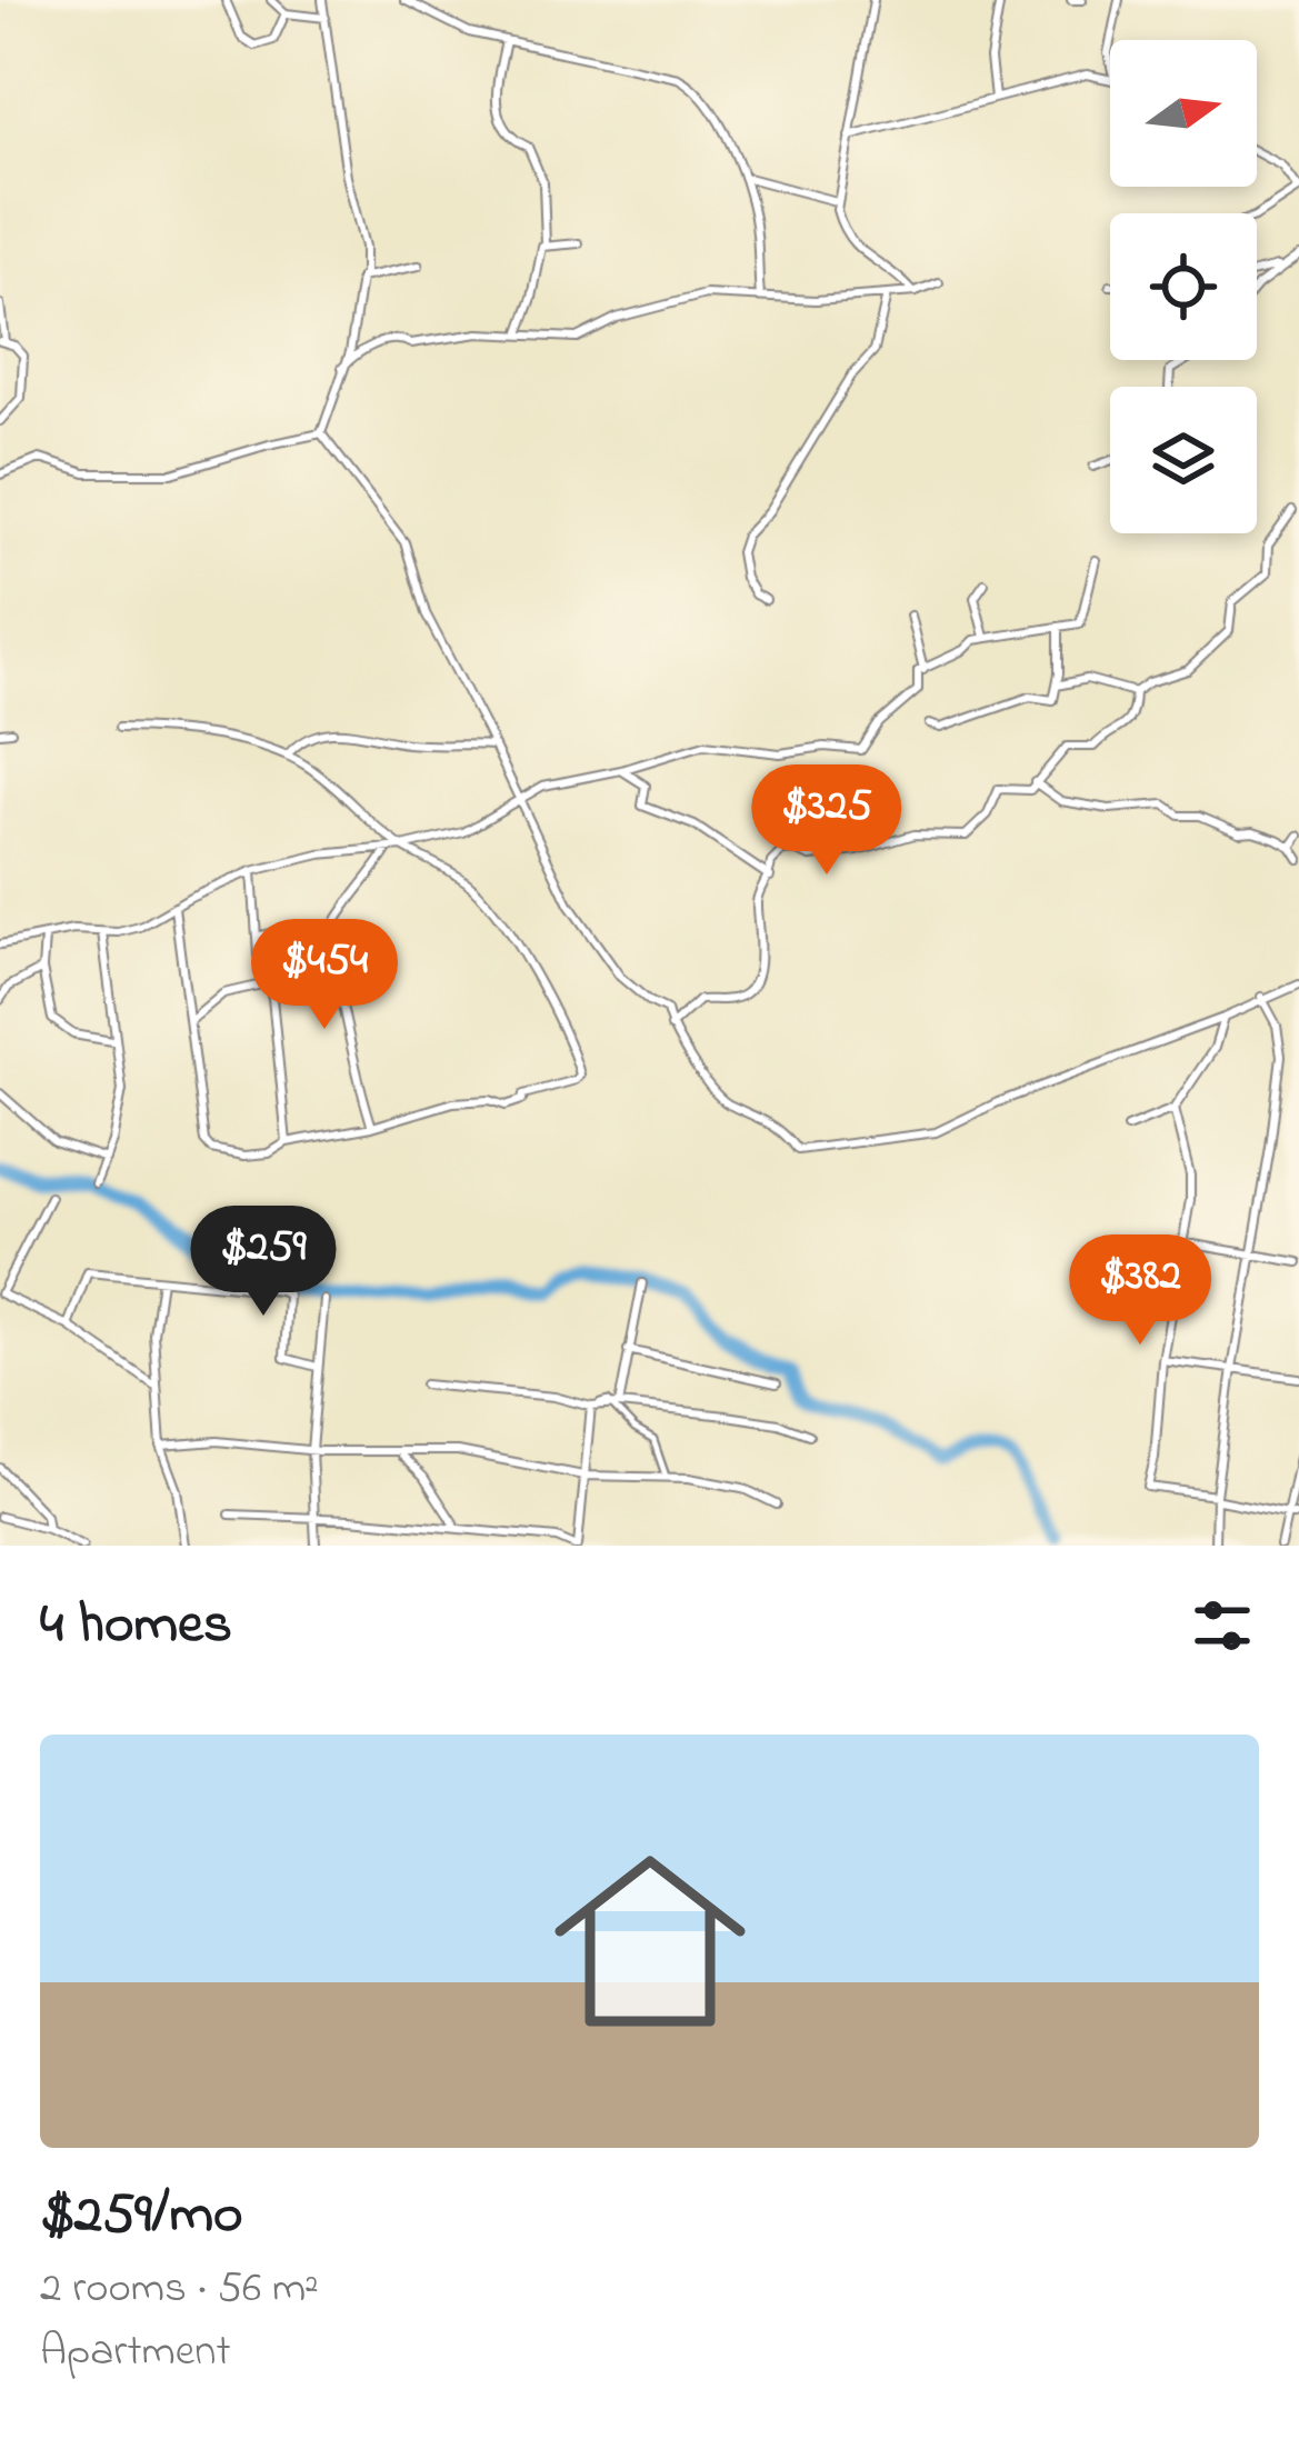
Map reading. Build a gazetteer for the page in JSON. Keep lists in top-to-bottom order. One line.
{"north":"right","page":{"price":["$325","$454","$259","$382"],"heading":"4 homes","list":[{"name":"$259/mo","note":"2 rooms · 56 m² · Apartment"}]}}
